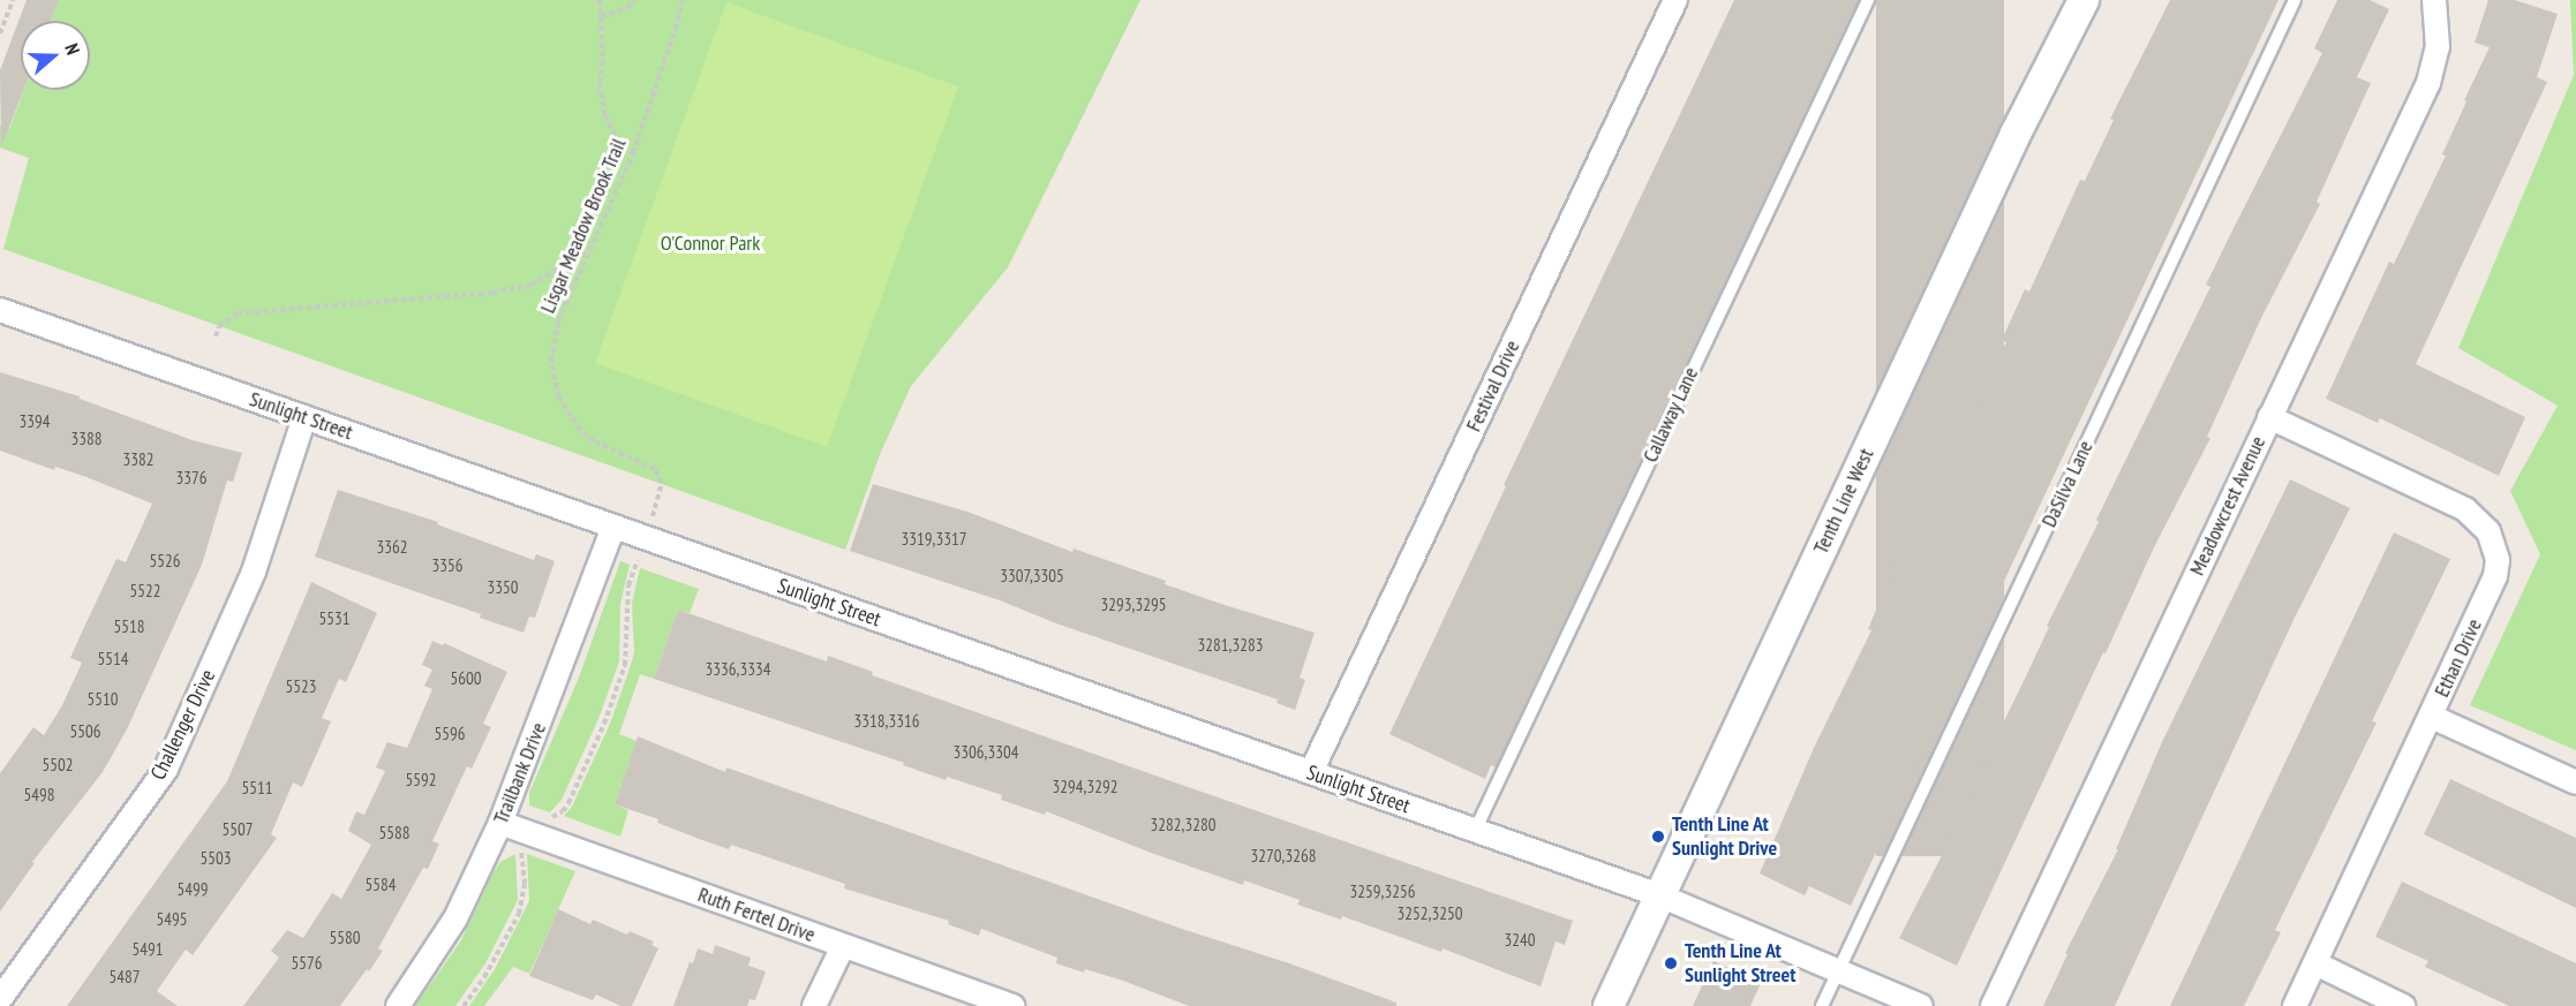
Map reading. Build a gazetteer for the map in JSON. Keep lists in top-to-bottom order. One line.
{"streets":{"street":["Festival Drive","Sunlight Street","Tenth Line West","Meadowcrest Avenue","Ethan Drive","Challenger Drive","Trailbank Drive","Ruth Fertel Drive"],"lane":["Callaway Lane","DaSilva Lane"],"path":["Lisgar Meadow Brook Trail"]},"crossings":[["Festival Drive","Sunlight Street"],["Callaway Lane","Sunlight Street"],["Sunlight Street","DaSilva Lane"],["Sunlight Street","Tenth Line West"],["Sunlight Street","Challenger Drive"],["Sunlight Street","Trailbank Drive"],["Meadowcrest Avenue","Ethan Drive"],["Trailbank Drive","Ruth Fertel Drive"]],"parks":["O'Connor Park"],"places":["Tenth Line At Sunlight Drive","Tenth Line At Sunlight Street"],"house_numbers":["3394","3388","3382","3376","3319,3317","3362","5526","3356","3307,3305","3350","5522","3293,3295","5531","5518","3281,3283","5514","3336,3334","5600","5523","5510","3318,3316","5506","5596","3306,3304","5502","5592","3294,3292","5511","5498","3282,3280","5507","5588","3270,3268","5503","5584","5499","3259,3256","3252,3250","5495","5580","3240","5491","5576","5487"],"north":"right"}
